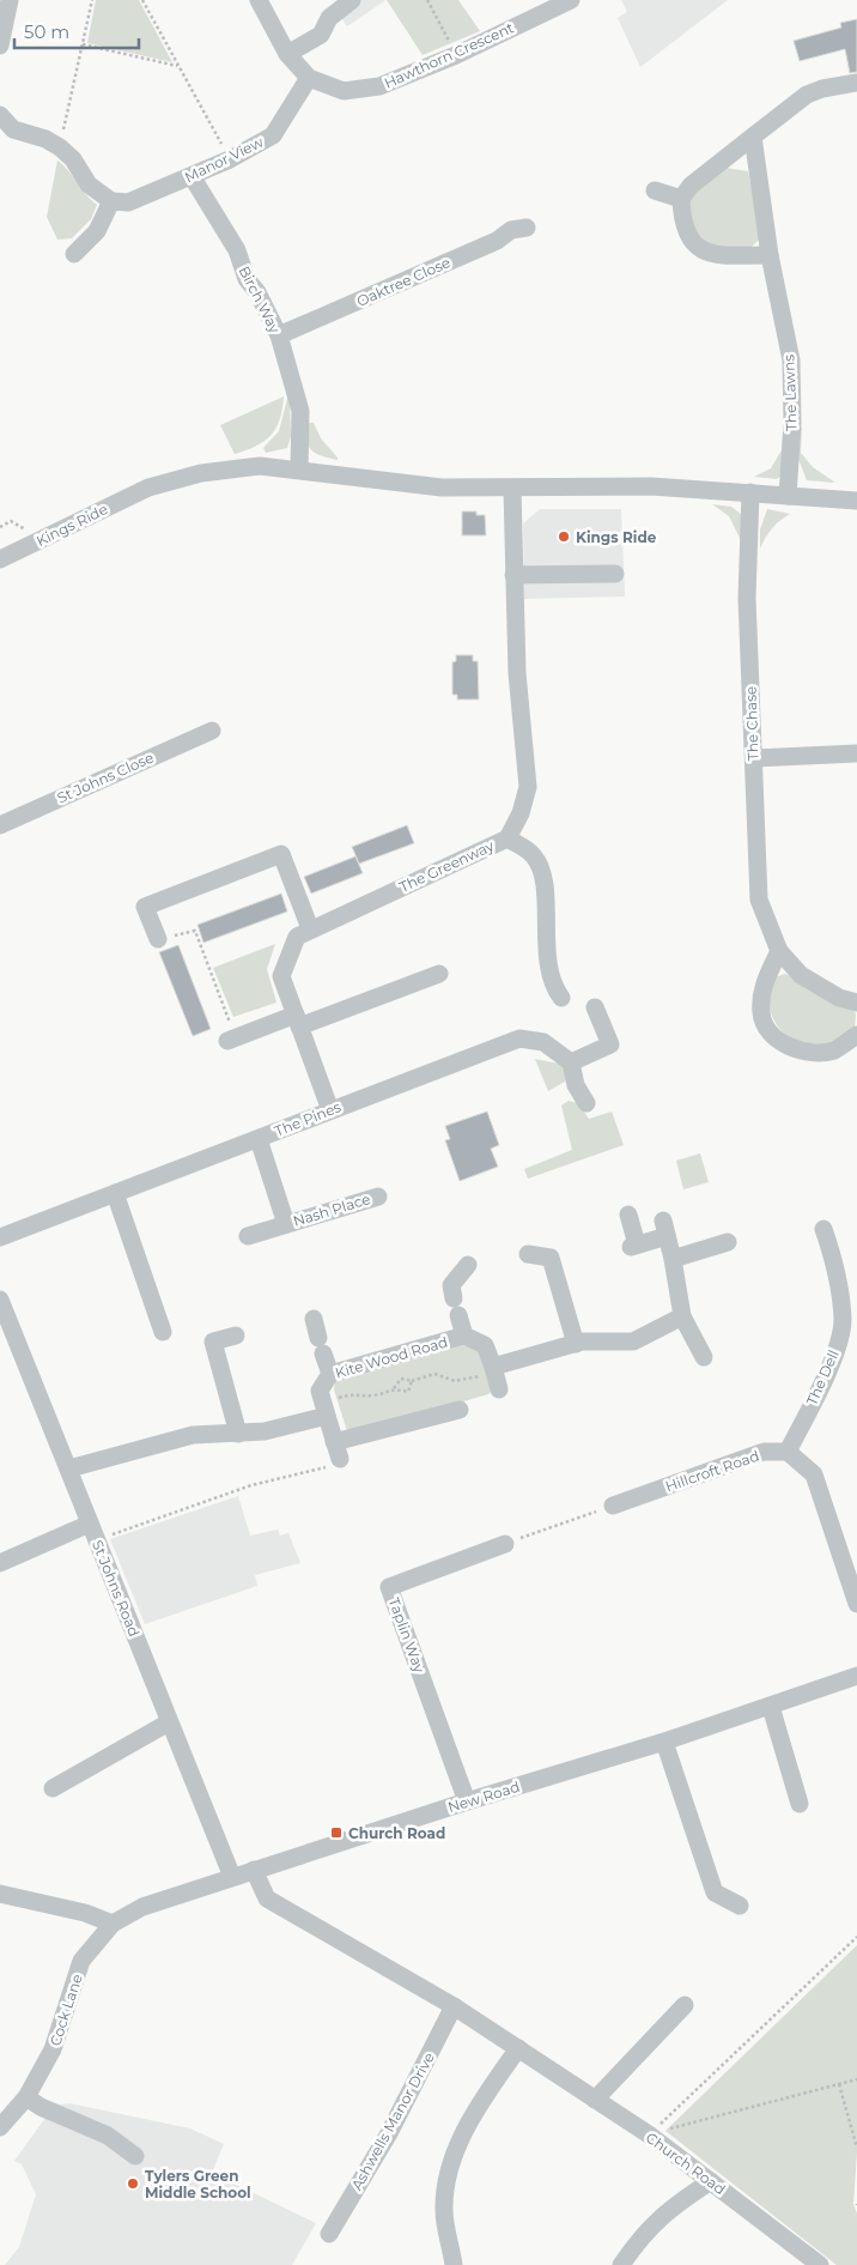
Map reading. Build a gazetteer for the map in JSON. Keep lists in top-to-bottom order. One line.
{"streets":{"street":["Hawthorn Crescent","Manor View","Oaktree Close","Birch Way","The Lawns","Kings Ride","The Chase","St Johns Close","The Greenway","The Pines","Nash Place","Kite Wood Road","The Dell","Hillcroft Road","St Johns Road","Taplin Way","New Road","Cock Lane","Ashwells Manor Drive","Church Road"]},"crossings":[["Hawthorn Crescent","Manor View"],["Manor View","Birch Way"],["Oaktree Close","Birch Way"],["Birch Way","Kings Ride"],["The Lawns","Kings Ride"],["Kings Ride","The Chase"],["Kings Ride","The Greenway"],["The Greenway","The Pines"],["The Pines","Nash Place"],["The Dell","Hillcroft Road"],["St Johns Road","New Road"],["Taplin Way","New Road"],["New Road","Cock Lane"],["New Road","Church Road"],["Ashwells Manor Drive","Church Road"]],"places":{"other":["Kings Ride","Tylers Green Middle School"],"transit":["Church Road"]},"scale_bar":"50 m"}
